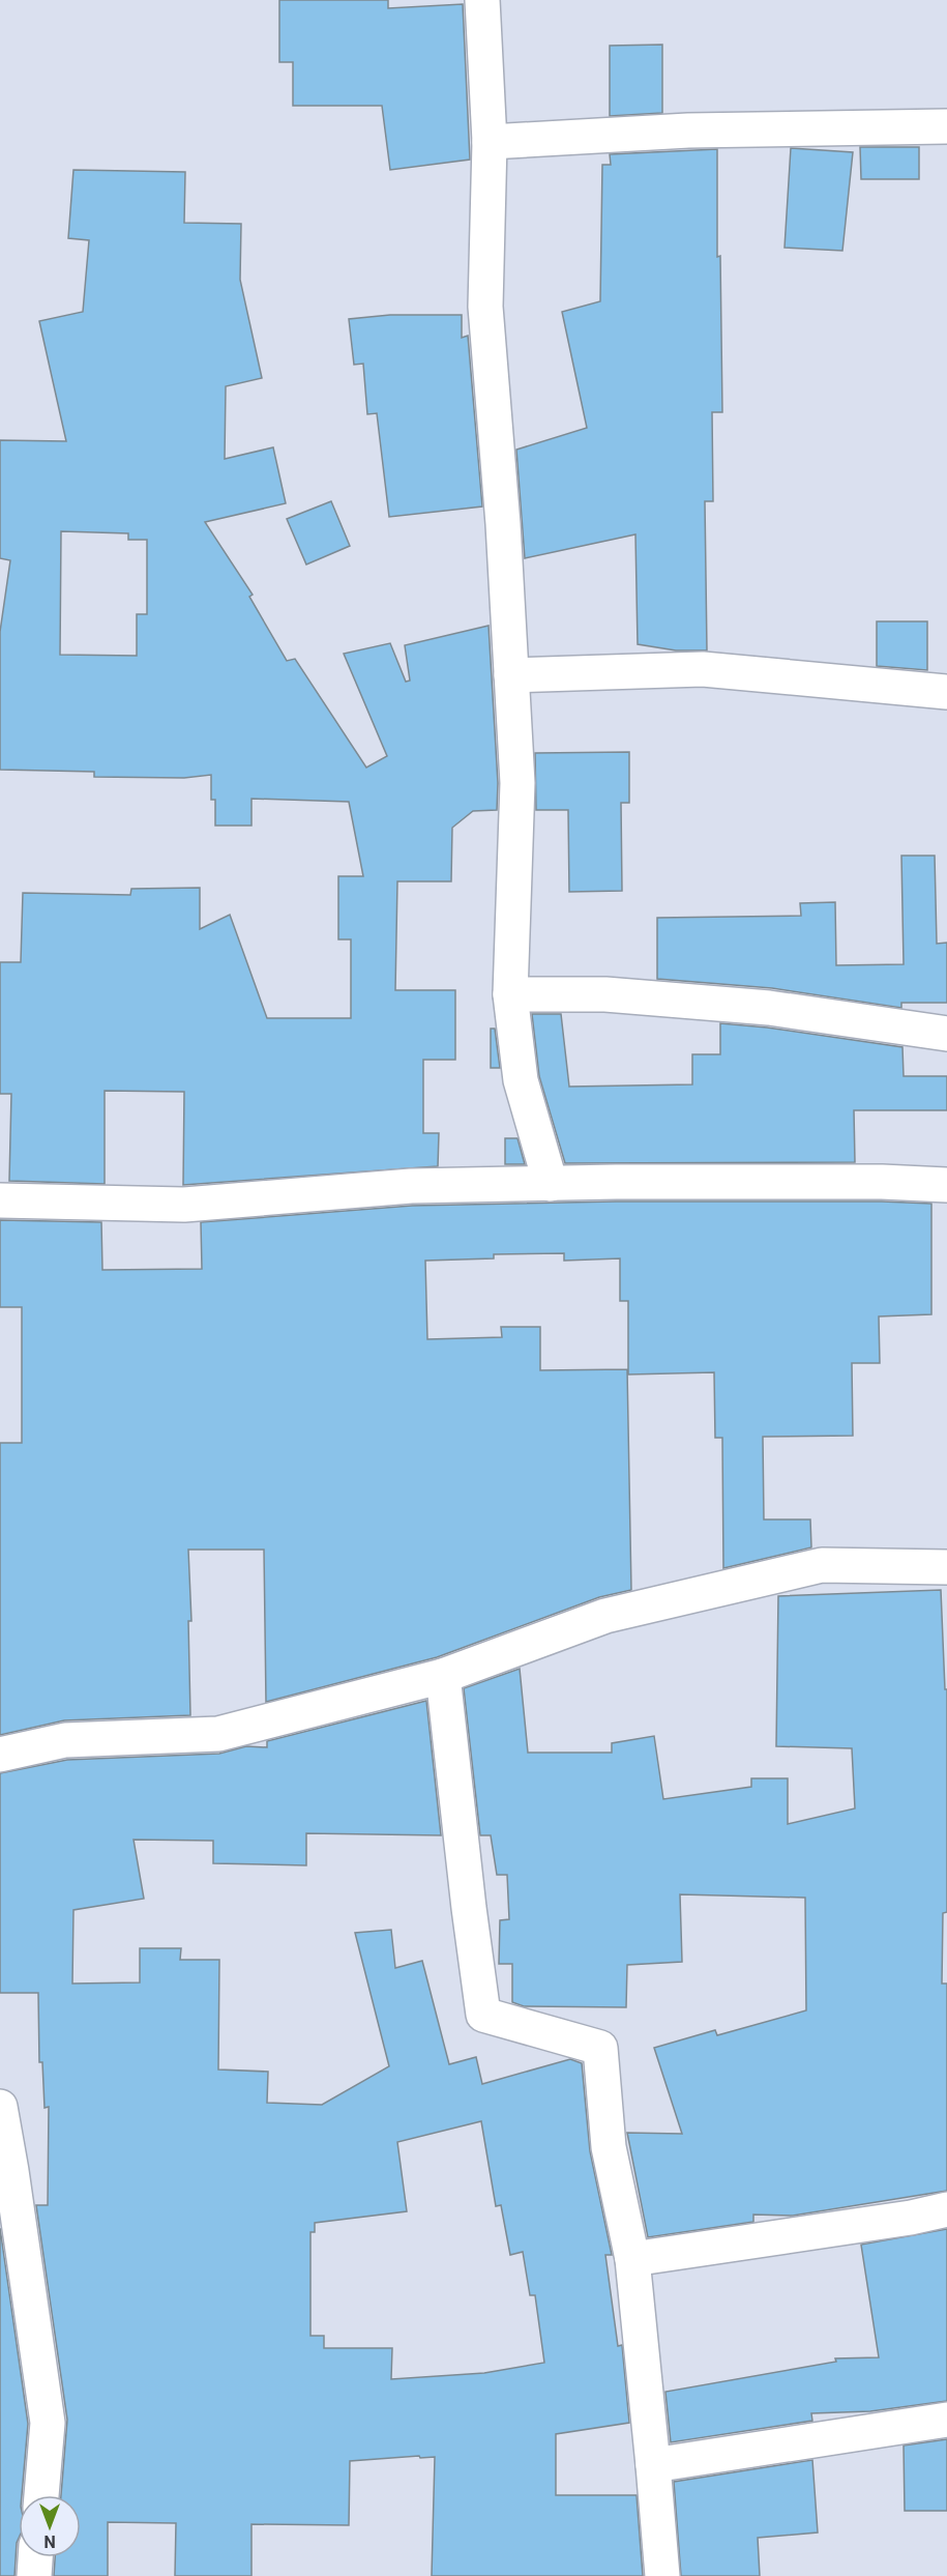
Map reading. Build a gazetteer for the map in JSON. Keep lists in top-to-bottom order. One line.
{"north":"bottom"}
